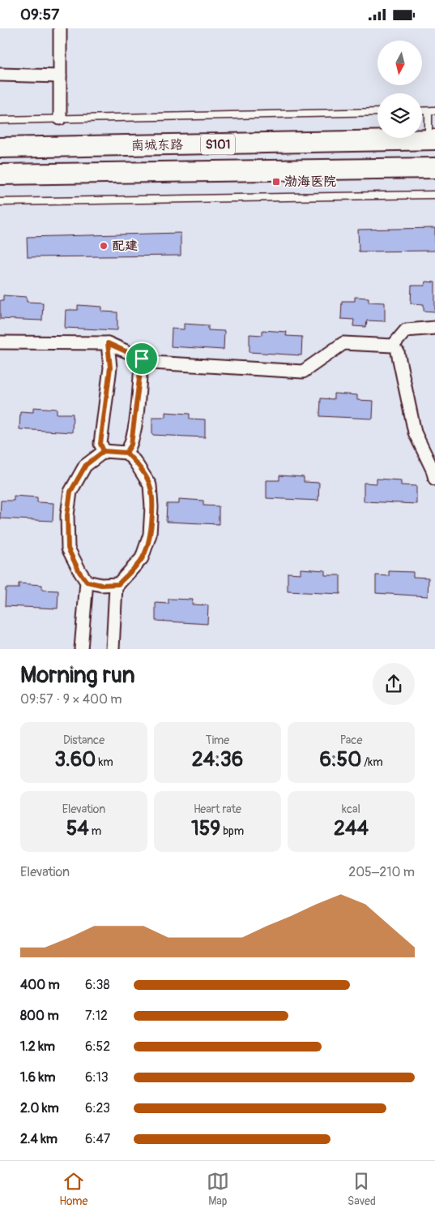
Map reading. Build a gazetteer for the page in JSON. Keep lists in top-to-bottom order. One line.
{"streets":{"main road":["S101","南城东路"]},"places":{"transit":["渤海医院"],"other":["配建"]},"north":"bottom","page":{"status":"09:57","heading":["Morning run","09:57 · 9 × 400 m"],"stats":[["Distance","3.60 km"],["Time","24:36"],["Pace","6:50 /km"],["Elevation","54 m"],["Heart rate","159 bpm"],["kcal","244"]],"chart":["Elevation","205–210 m"],"list":[{"name":"400 m","note":"6:38"},{"name":"800 m","note":"7:12"},{"name":"1.2 km","note":"6:52"},{"name":"1.6 km","note":"6:13"},{"name":"2.0 km","note":"6:23"},{"name":"2.4 km","note":"6:47"}],"tabs":["Home","Map","Saved"]}}
